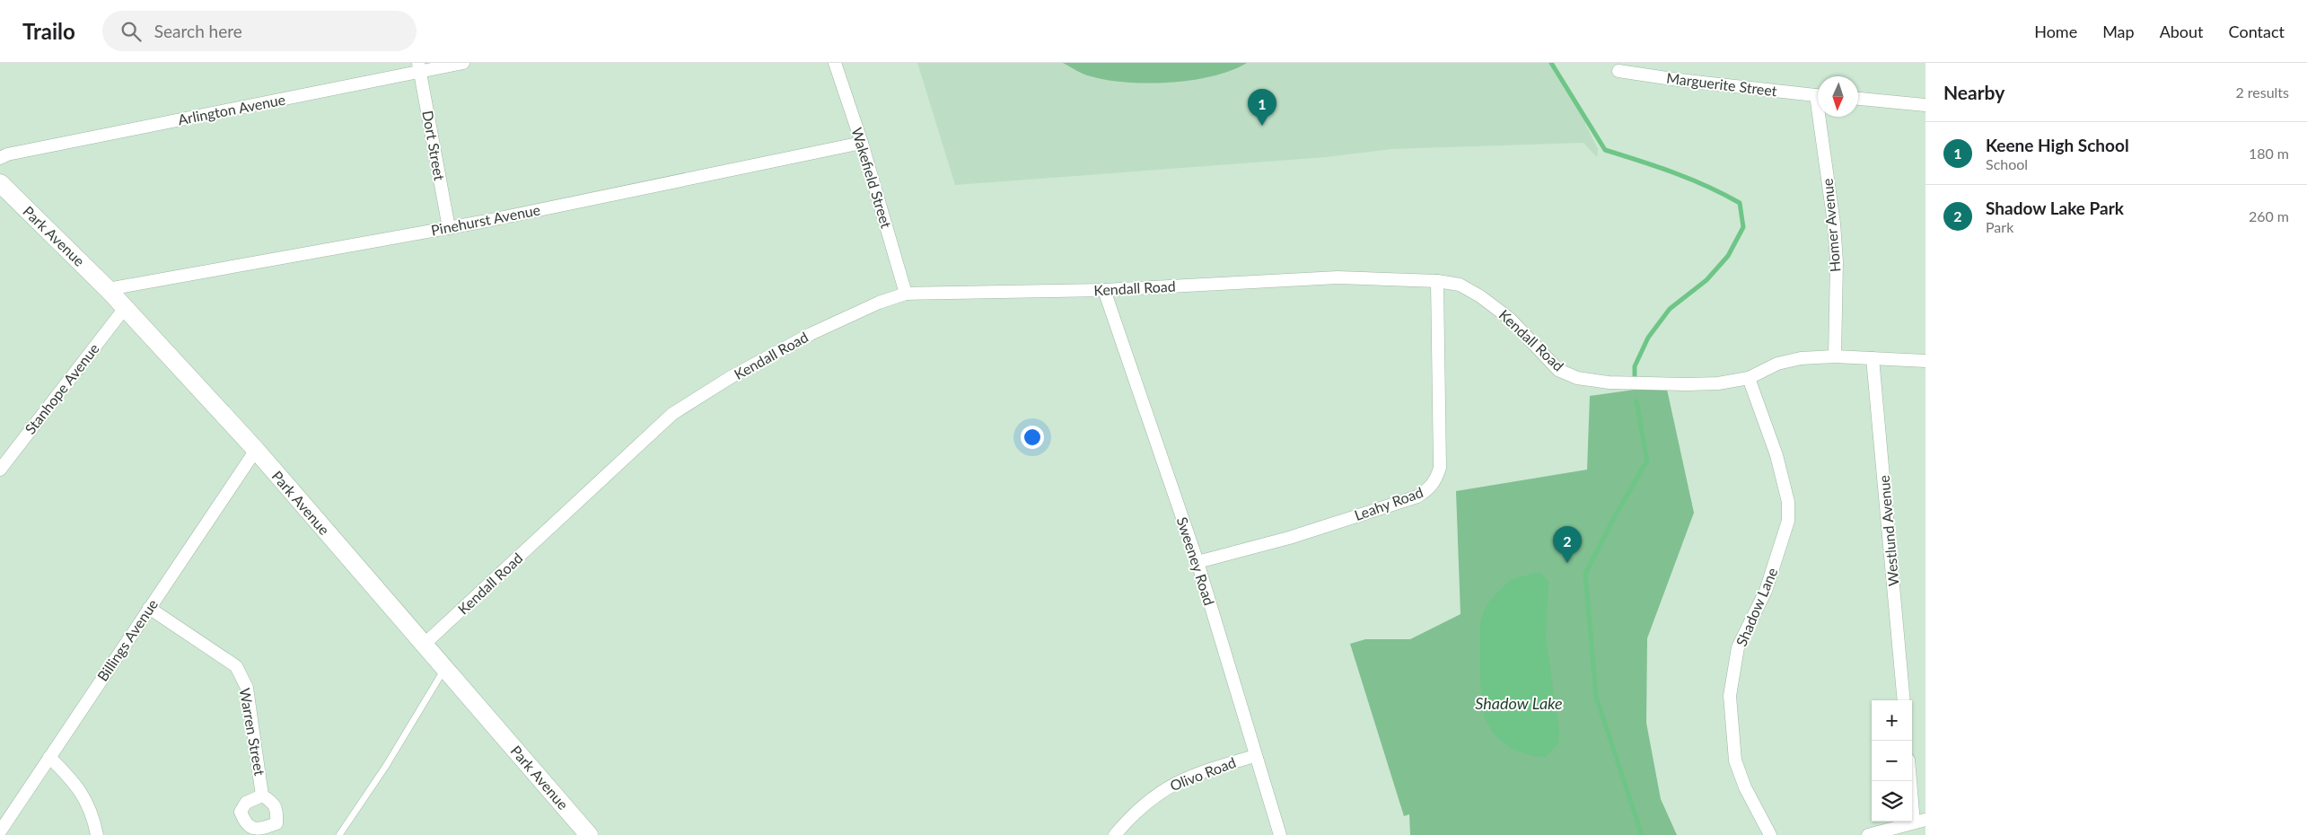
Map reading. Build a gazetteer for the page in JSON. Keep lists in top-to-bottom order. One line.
{"streets":{"street":["Marguerite Street","Arlington Avenue","Dort Street","Wakefield Street","Pinehurst Avenue","Homer Avenue","Park Avenue","Kendall Road","Stanhope Avenue","Leahy Road","Westlund Avenue","Sweeney Road","Shadow Lane","Billings Avenue","Warren Street","Olivo Road"]},"crossings":[["Arlington Avenue","Dort Street"],["Dort Street","Pinehurst Avenue"],["Wakefield Street","Pinehurst Avenue"],["Wakefield Street","Kendall Road"],["Pinehurst Avenue","Park Avenue"],["Homer Avenue","Kendall Road"],["Park Avenue","Kendall Road"],["Park Avenue","Stanhope Avenue"],["Park Avenue","Billings Avenue"],["Kendall Road","Leahy Road"],["Kendall Road","Westlund Avenue"],["Kendall Road","Sweeney Road"],["Kendall Road","Shadow Lane"],["Leahy Road","Sweeney Road"],["Sweeney Road","Olivo Road"],["Billings Avenue","Warren Street"]],"water":["Shadow Lake"],"north":"bottom","page":{"header":"Trailo","search":"Search here","nav":["Home","Map","About","Contact"],"heading":["Nearby","2 results"],"pins":["1","2"],"list":[{"mark":"1","name":"Keene High School","note":"School","value":"180 m"},{"mark":"2","name":"Shadow Lake Park","note":"Park","value":"260 m"}],"map_buttons":["+","−"]}}
